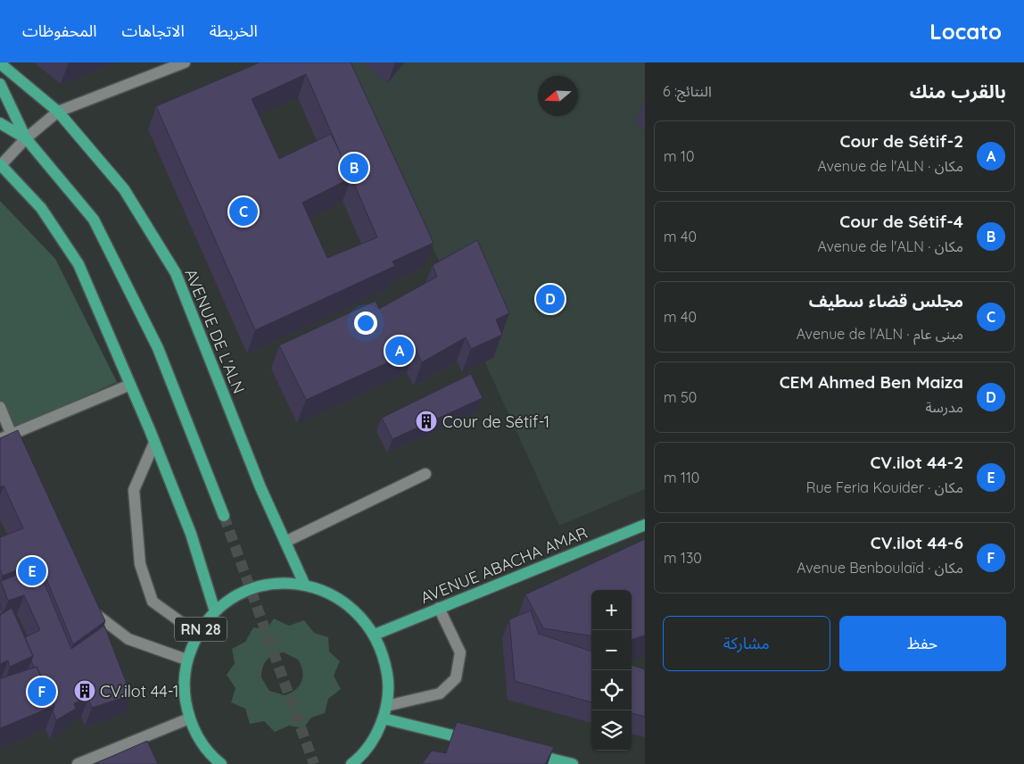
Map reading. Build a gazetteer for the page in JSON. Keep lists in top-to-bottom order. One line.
{"streets":{"main road":["AVENUE DE L'ALN","AVENUE ABACHA AMAR","RN 28"]},"crossings":[["AVENUE DE L'ALN","RN 28"],["AVENUE ABACHA AMAR","RN 28"]],"places":{"building":["Cour de Sétif-1","CV.ilot 44-1"]},"north":"left","page":{"header":"Locato","nav":["الخريطة","الاتجاهات","المحفوظات"],"heading":["بالقرب منك","النتائج: 6"],"list":[{"mark":"A","name":"Cour de Sétif-2","note":"مكان · Avenue de l'ALN","value":"10 m"},{"mark":"B","name":"Cour de Sétif-4","note":"مكان · Avenue de l'ALN","value":"40 m"},{"mark":"C","name":"مجلس قضاء سطيف","note":"مبنى عام · Avenue de l'ALN","value":"40 m"},{"mark":"D","name":"CEM Ahmed Ben Maiza","note":"مدرسة","value":"50 m"},{"mark":"E","name":"CV.ilot 44-2","note":"مكان · Rue Feria Kouider","value":"110 m"},{"mark":"F","name":"CV.ilot 44-6","note":"مكان · Avenue Benboulaïd","value":"130 m"}],"pins":["B","C","D","A","E","F"],"map_buttons":["+","−"],"buttons":["حفظ","مشاركة"]}}
